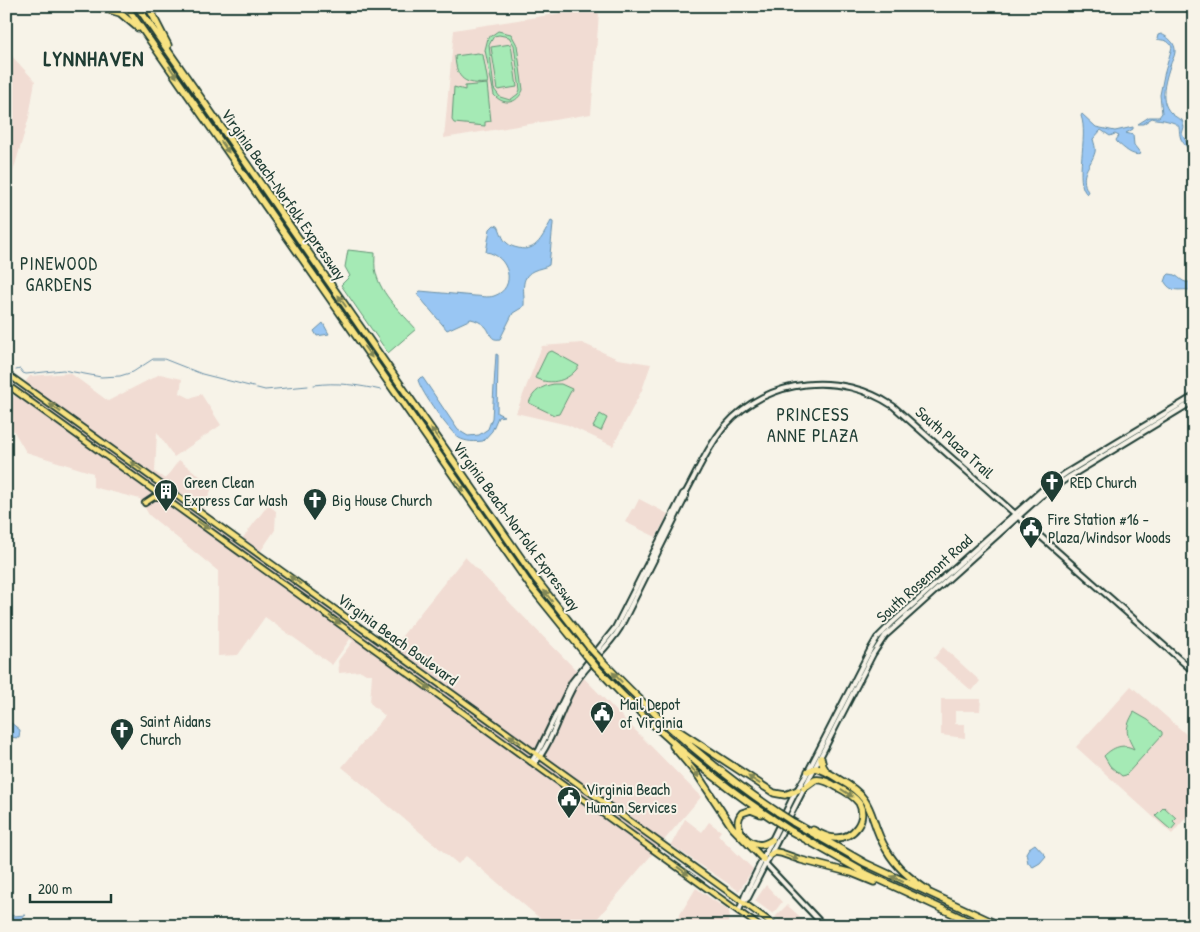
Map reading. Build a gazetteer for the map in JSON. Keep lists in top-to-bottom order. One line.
{"streets":{"highway":["Virginia Beach-Norfolk Expressway"],"main road":["South Plaza Trail","South Rosemont Road","Virginia Beach Boulevard"]},"crossings":[["South Plaza Trail","South Rosemont Road"],["South Plaza Trail","Virginia Beach Boulevard"]],"districts":["LYNNHAVEN","PINEWOOD GARDENS","PRINCESS ANNE PLAZA"],"places":{"church":["RED Church","Big House Church","Saint Aidans Church"],"building":["Green Clean Express Car Wash"],"public building":["Fire Station #16 - Plaza/Windsor Woods","Mail Depot of Virginia","Virginia Beach Human Services"]},"scale_bar":"200 m"}
